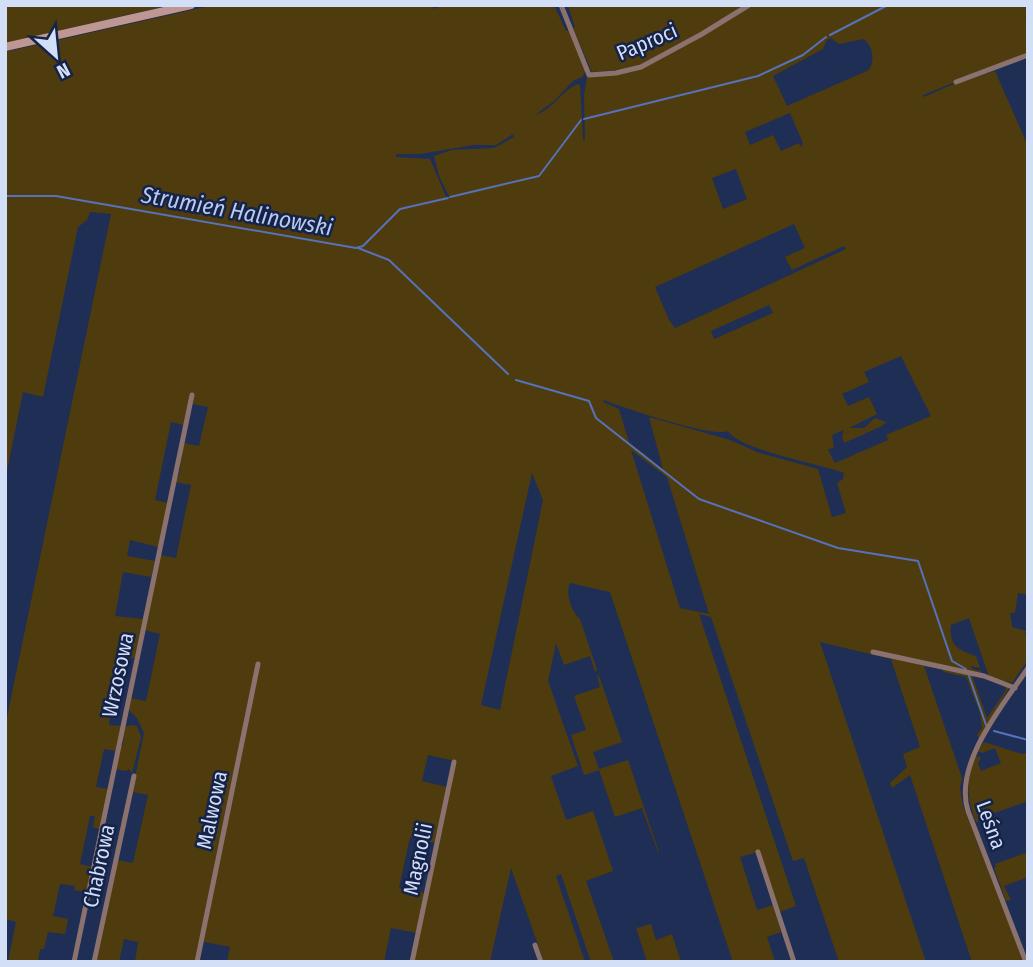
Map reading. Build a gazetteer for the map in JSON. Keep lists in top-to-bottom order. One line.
{"streets":{"street":["Paproci","Wrzosowa","Malwowa","Leśna","Magnolii","Chabrowa"]},"water":["Strumień Halinowski"],"north":"bottom right"}
